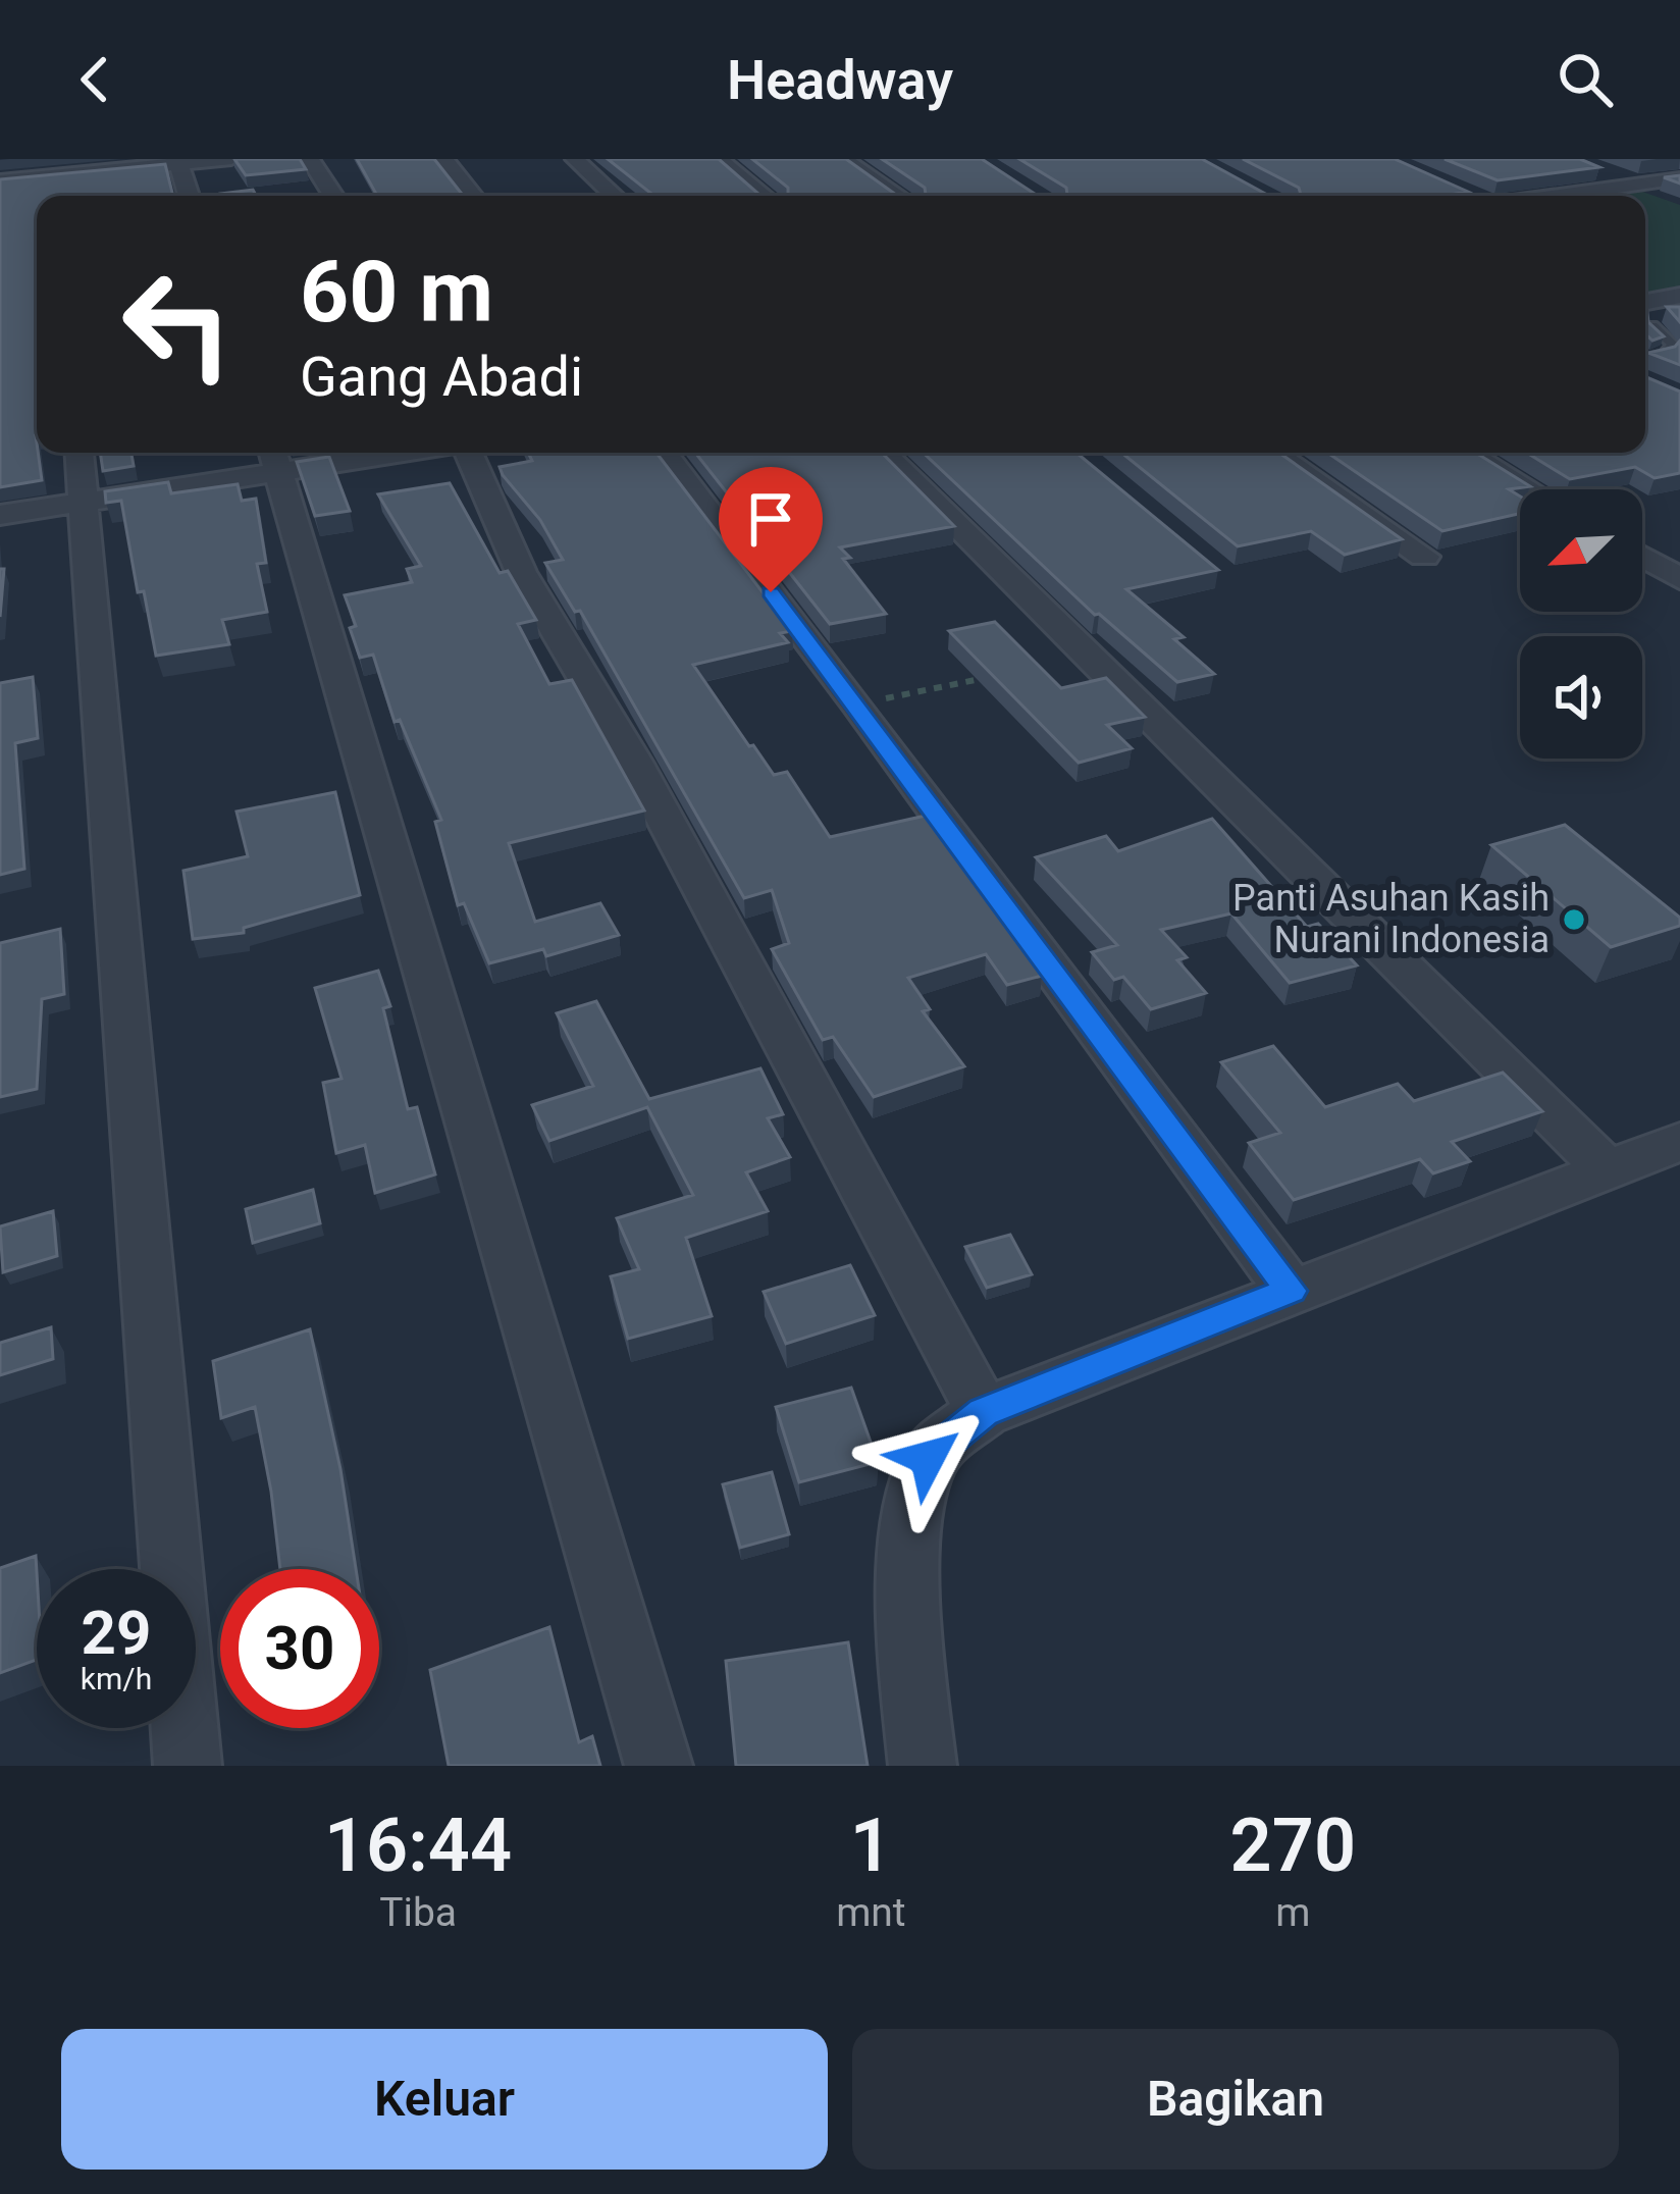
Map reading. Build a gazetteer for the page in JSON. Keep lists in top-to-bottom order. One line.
{"places":["Panti Asuhan Kasih Nurani Indonesia"],"north":"bottom left","page":{"header":"Headway","turn":["60 m","Gang Abadi"],"speed":"29 km/h","limit":"30","eta":["16:44","Tiba","1","mnt","270","m"],"buttons":["Keluar","Bagikan"]}}
